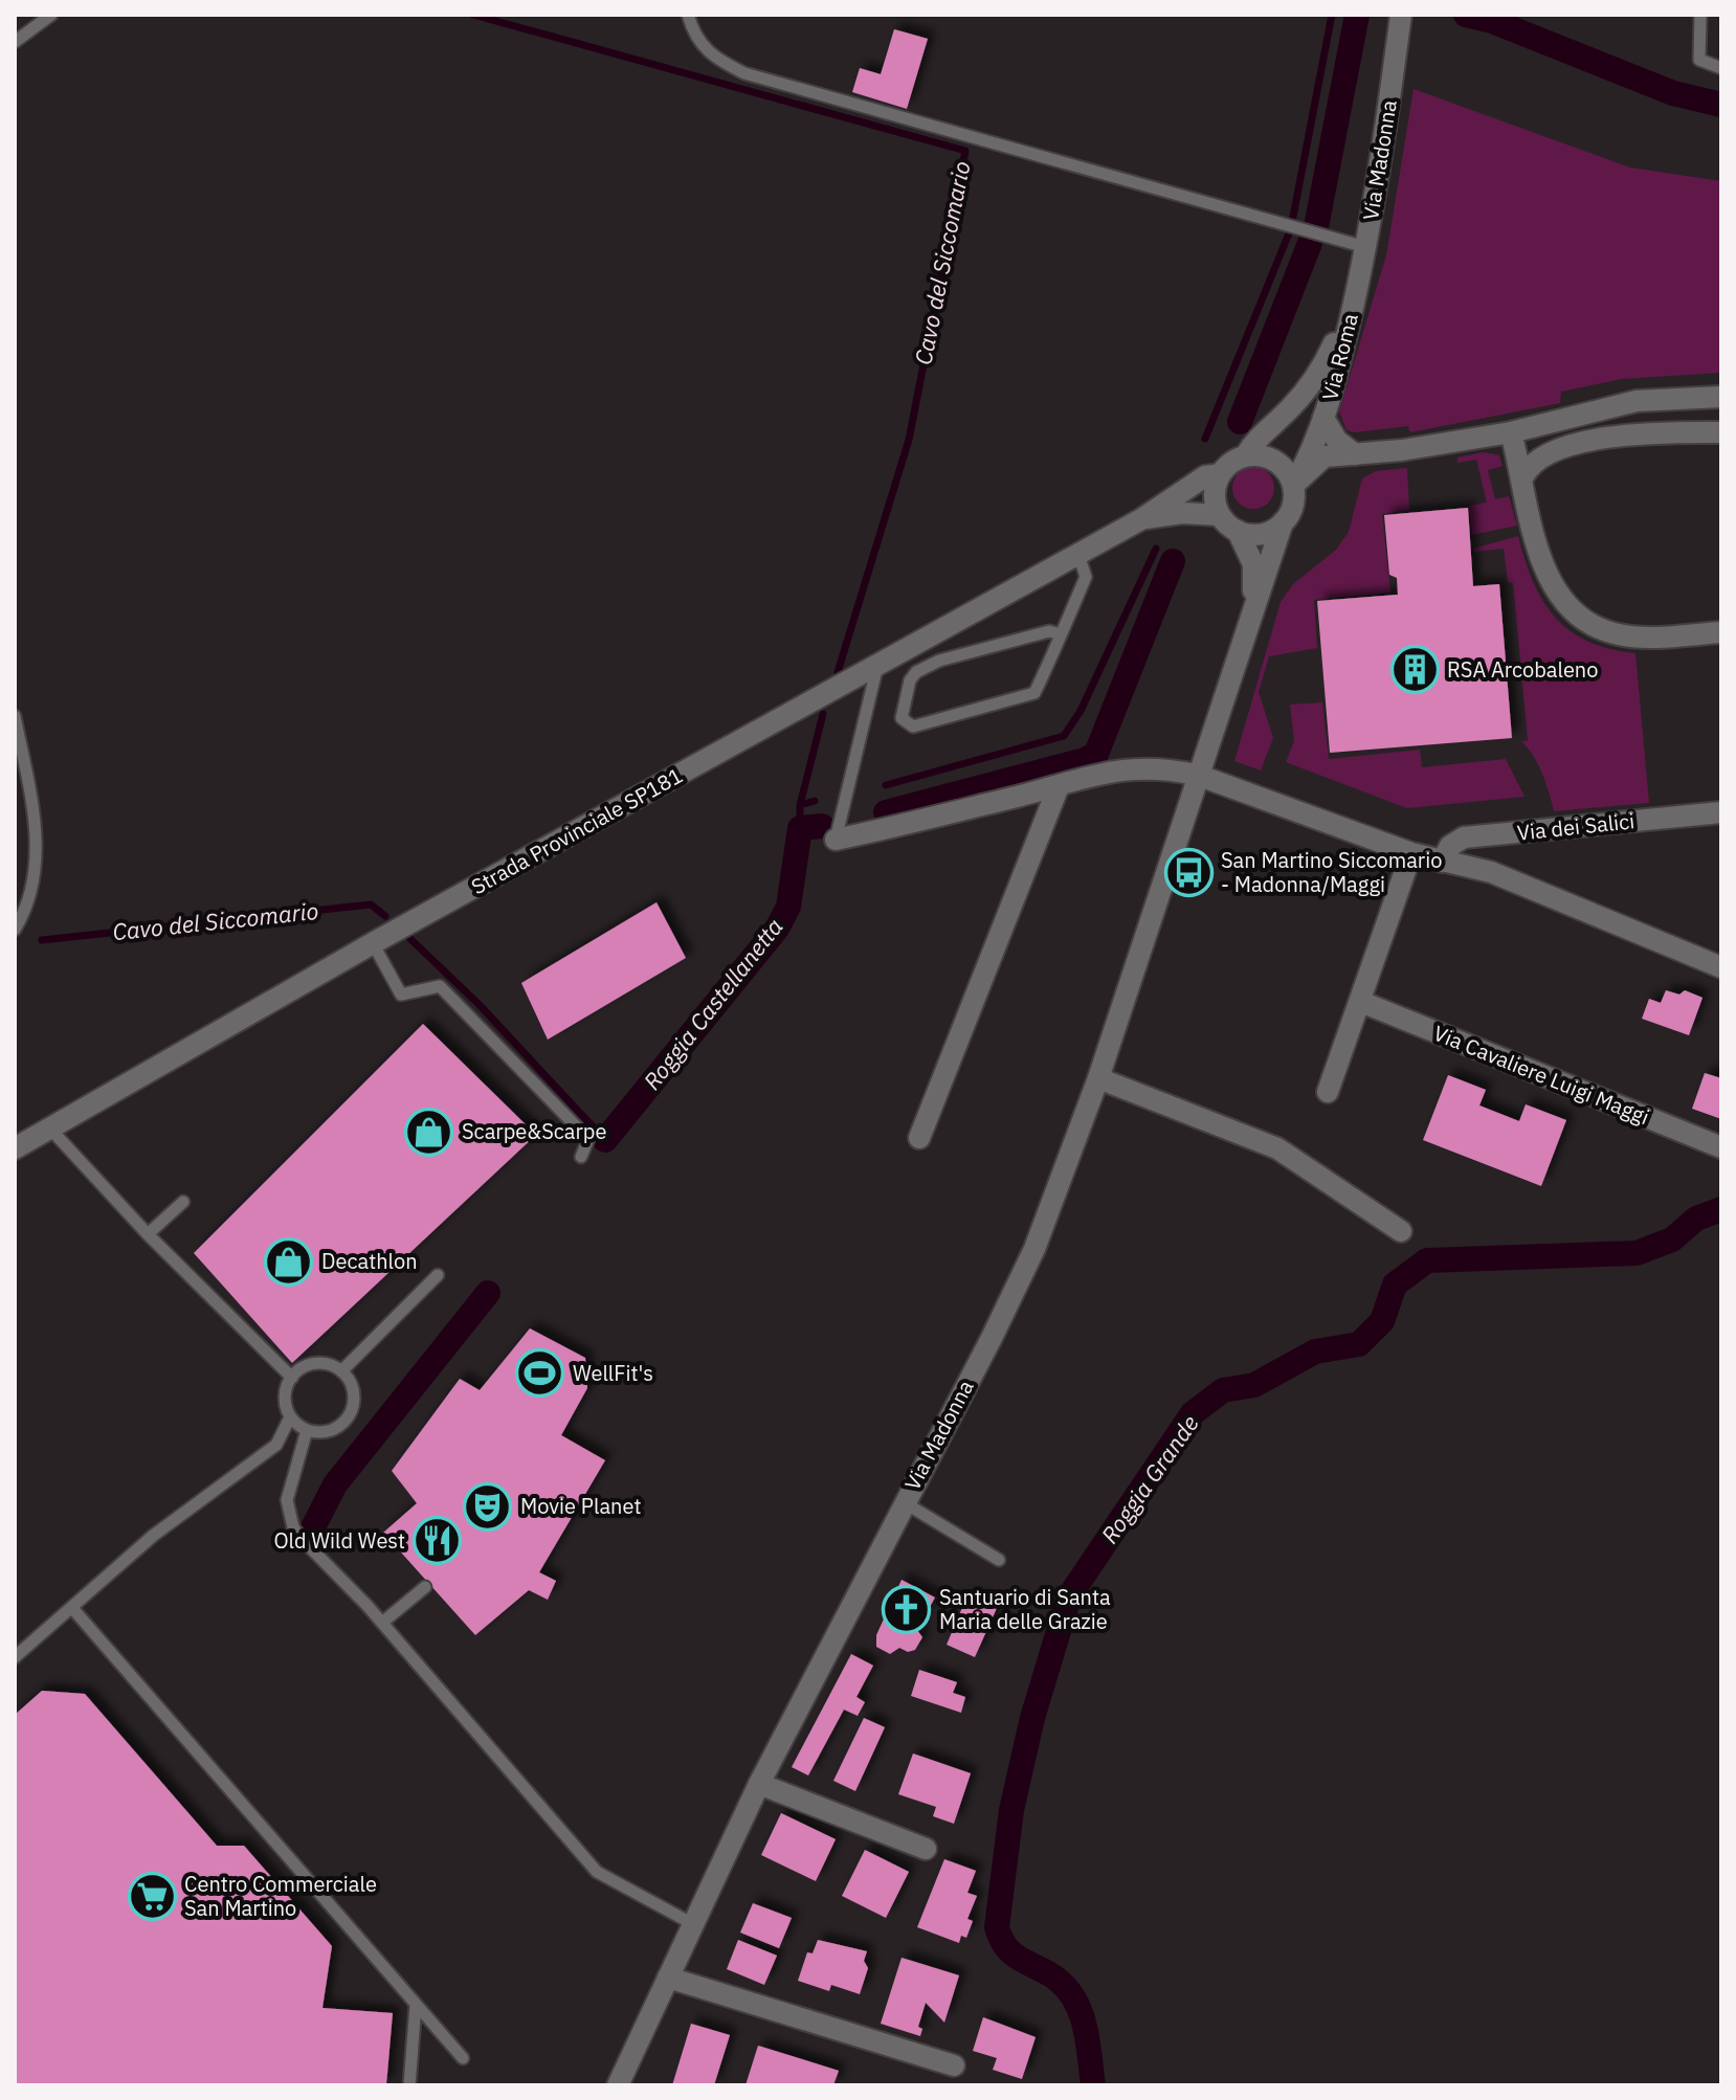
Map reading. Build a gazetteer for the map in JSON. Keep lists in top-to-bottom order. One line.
{"streets":{"street":["Via Madonna","Via Roma","Via dei Salici","Strada Provinciale SP181","Via Cavaliere Luigi Maggi"]},"crossings":[["Via Madonna","Via Roma"],["Via Madonna","Strada Provinciale SP181"],["Via Roma","Strada Provinciale SP181"]],"water":["Cavo del Siccomario","Roggia Castellanetta","Roggia Grande"],"places":{"building":["RSA Arcobaleno"],"bus stop":["San Martino Siccomario - Madonna/Maggi"],"shop":["Scarpe&Scarpe","Decathlon"],"sports":["WellFit's"],"theatre":["Movie Planet"],"restaurant":["Old Wild West"],"church":["Santuario di Santa Maria delle Grazie"],"supermarket":["Centro Commerciale San Martino"]}}
